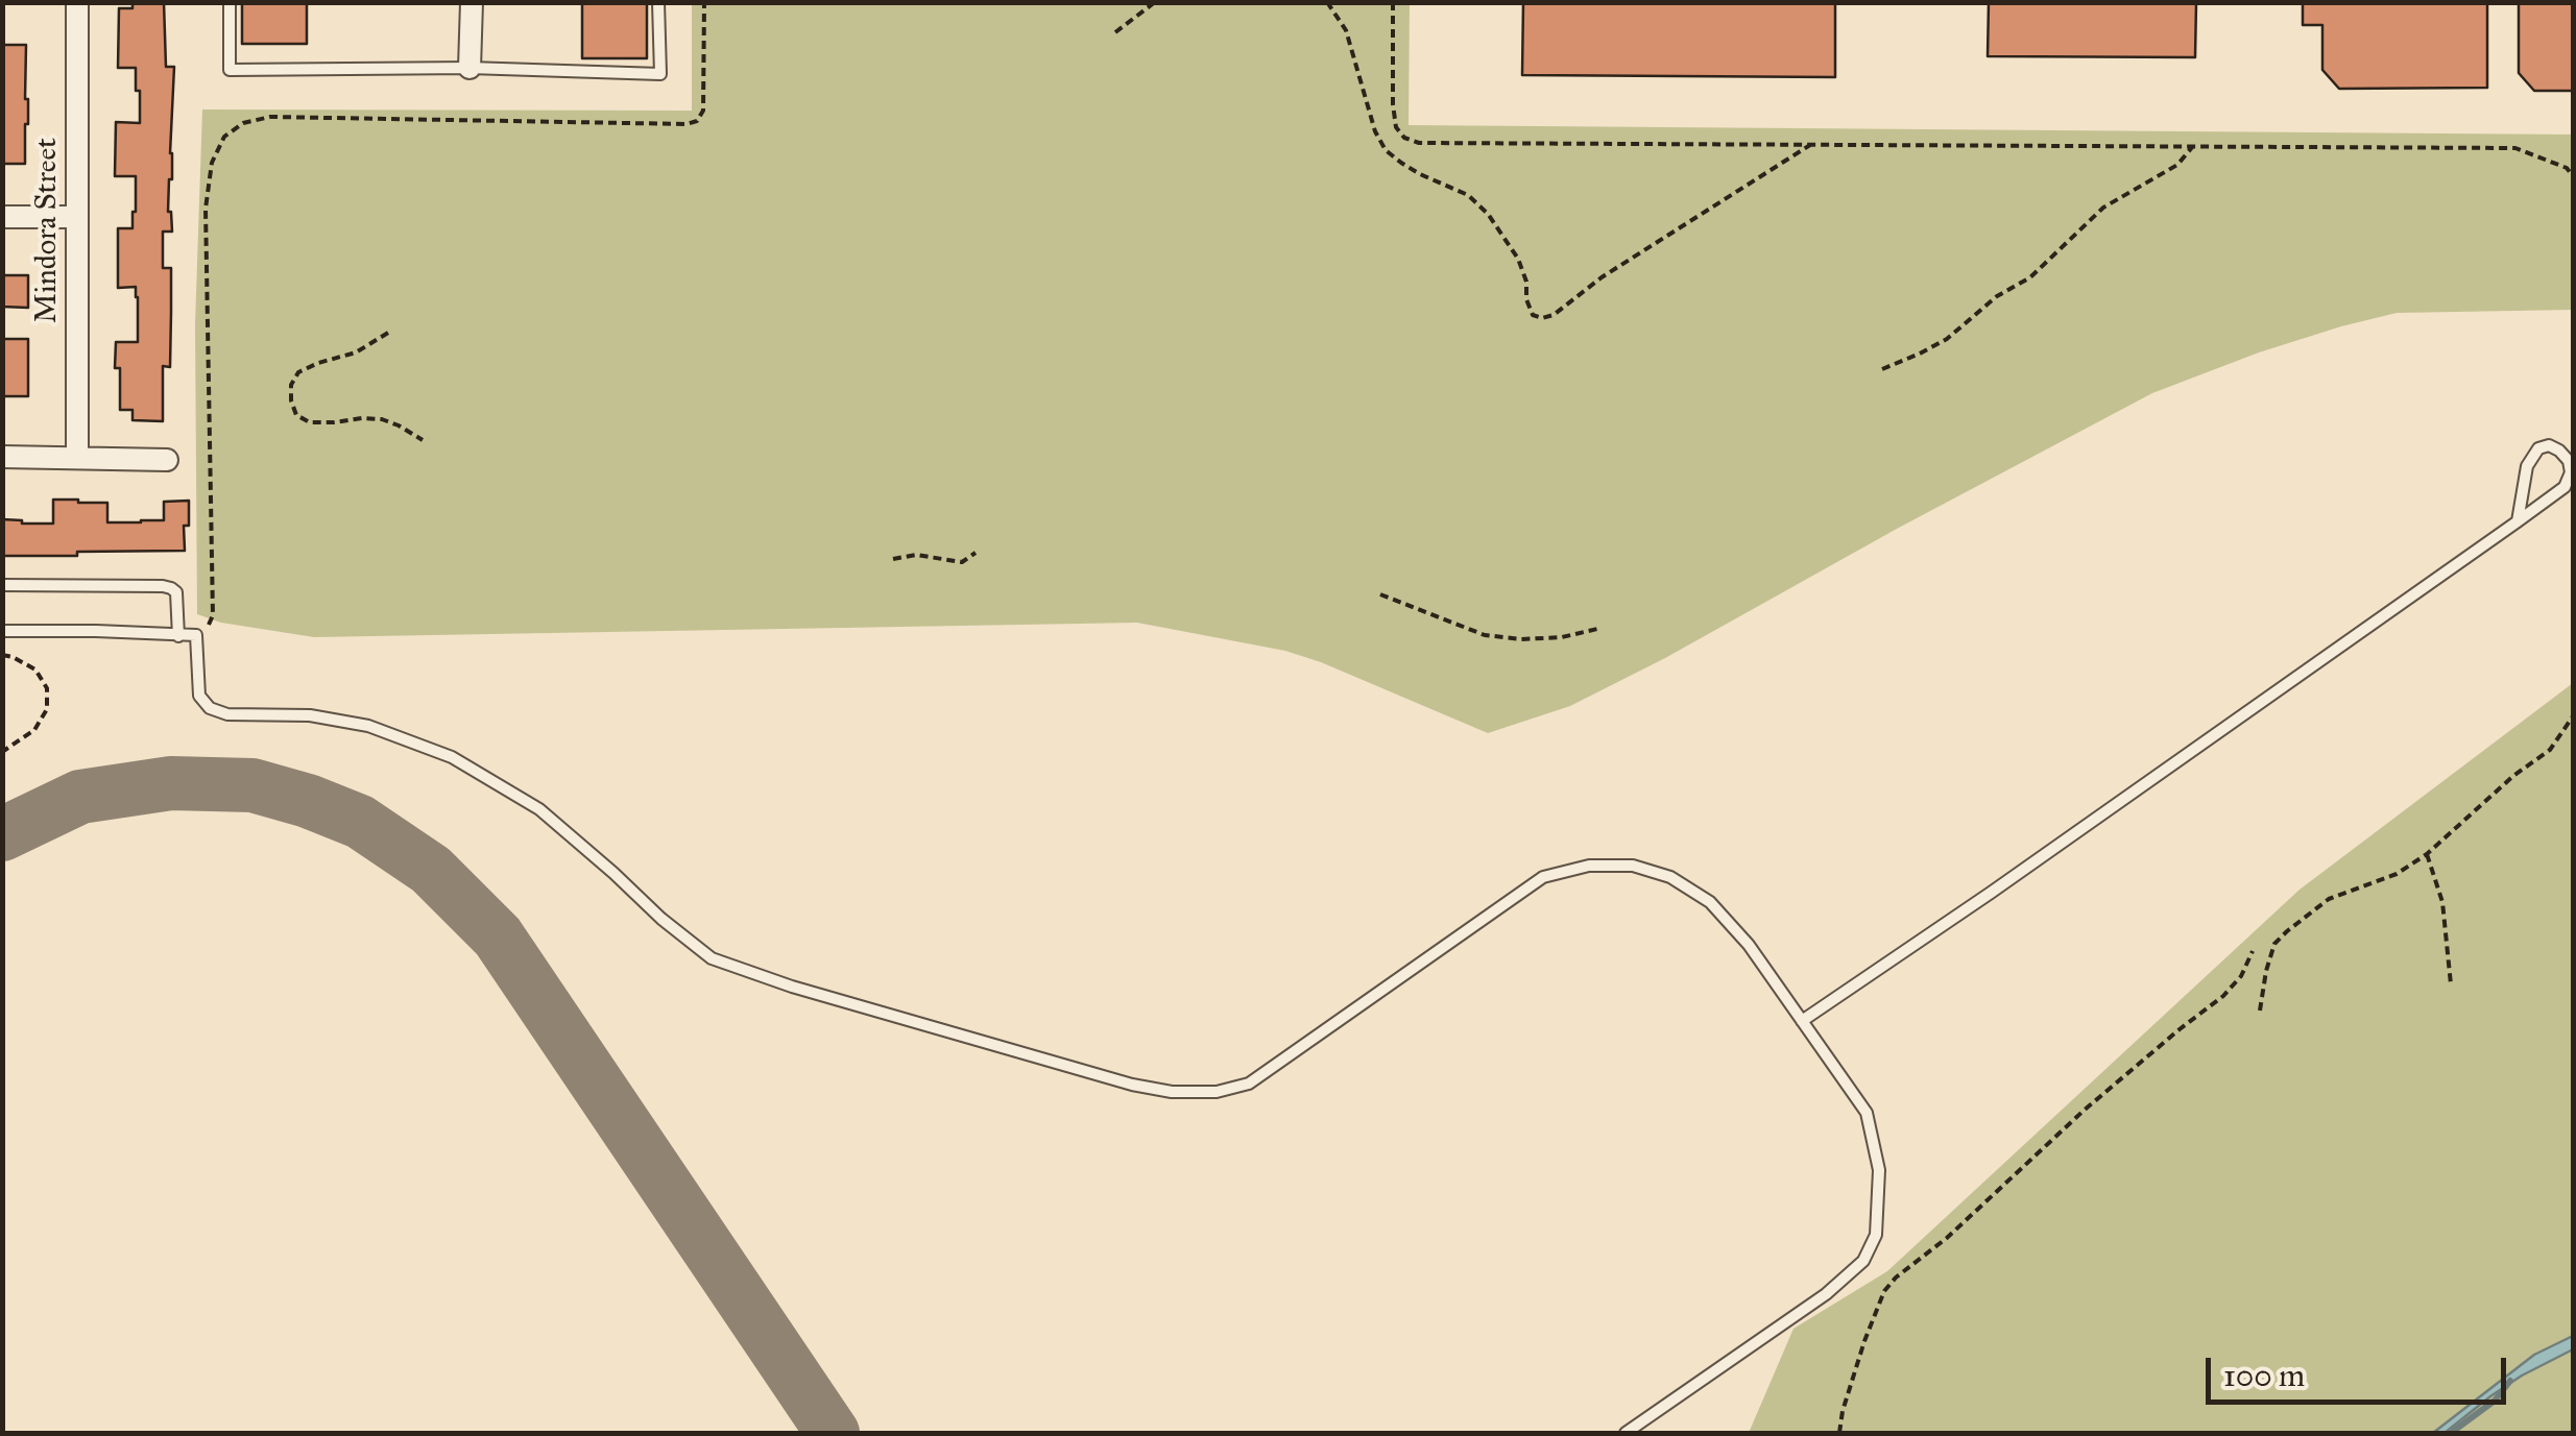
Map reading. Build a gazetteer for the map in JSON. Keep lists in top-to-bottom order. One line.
{"streets":{"street":["Mindora Street"]},"scale_bar":"100 m"}
